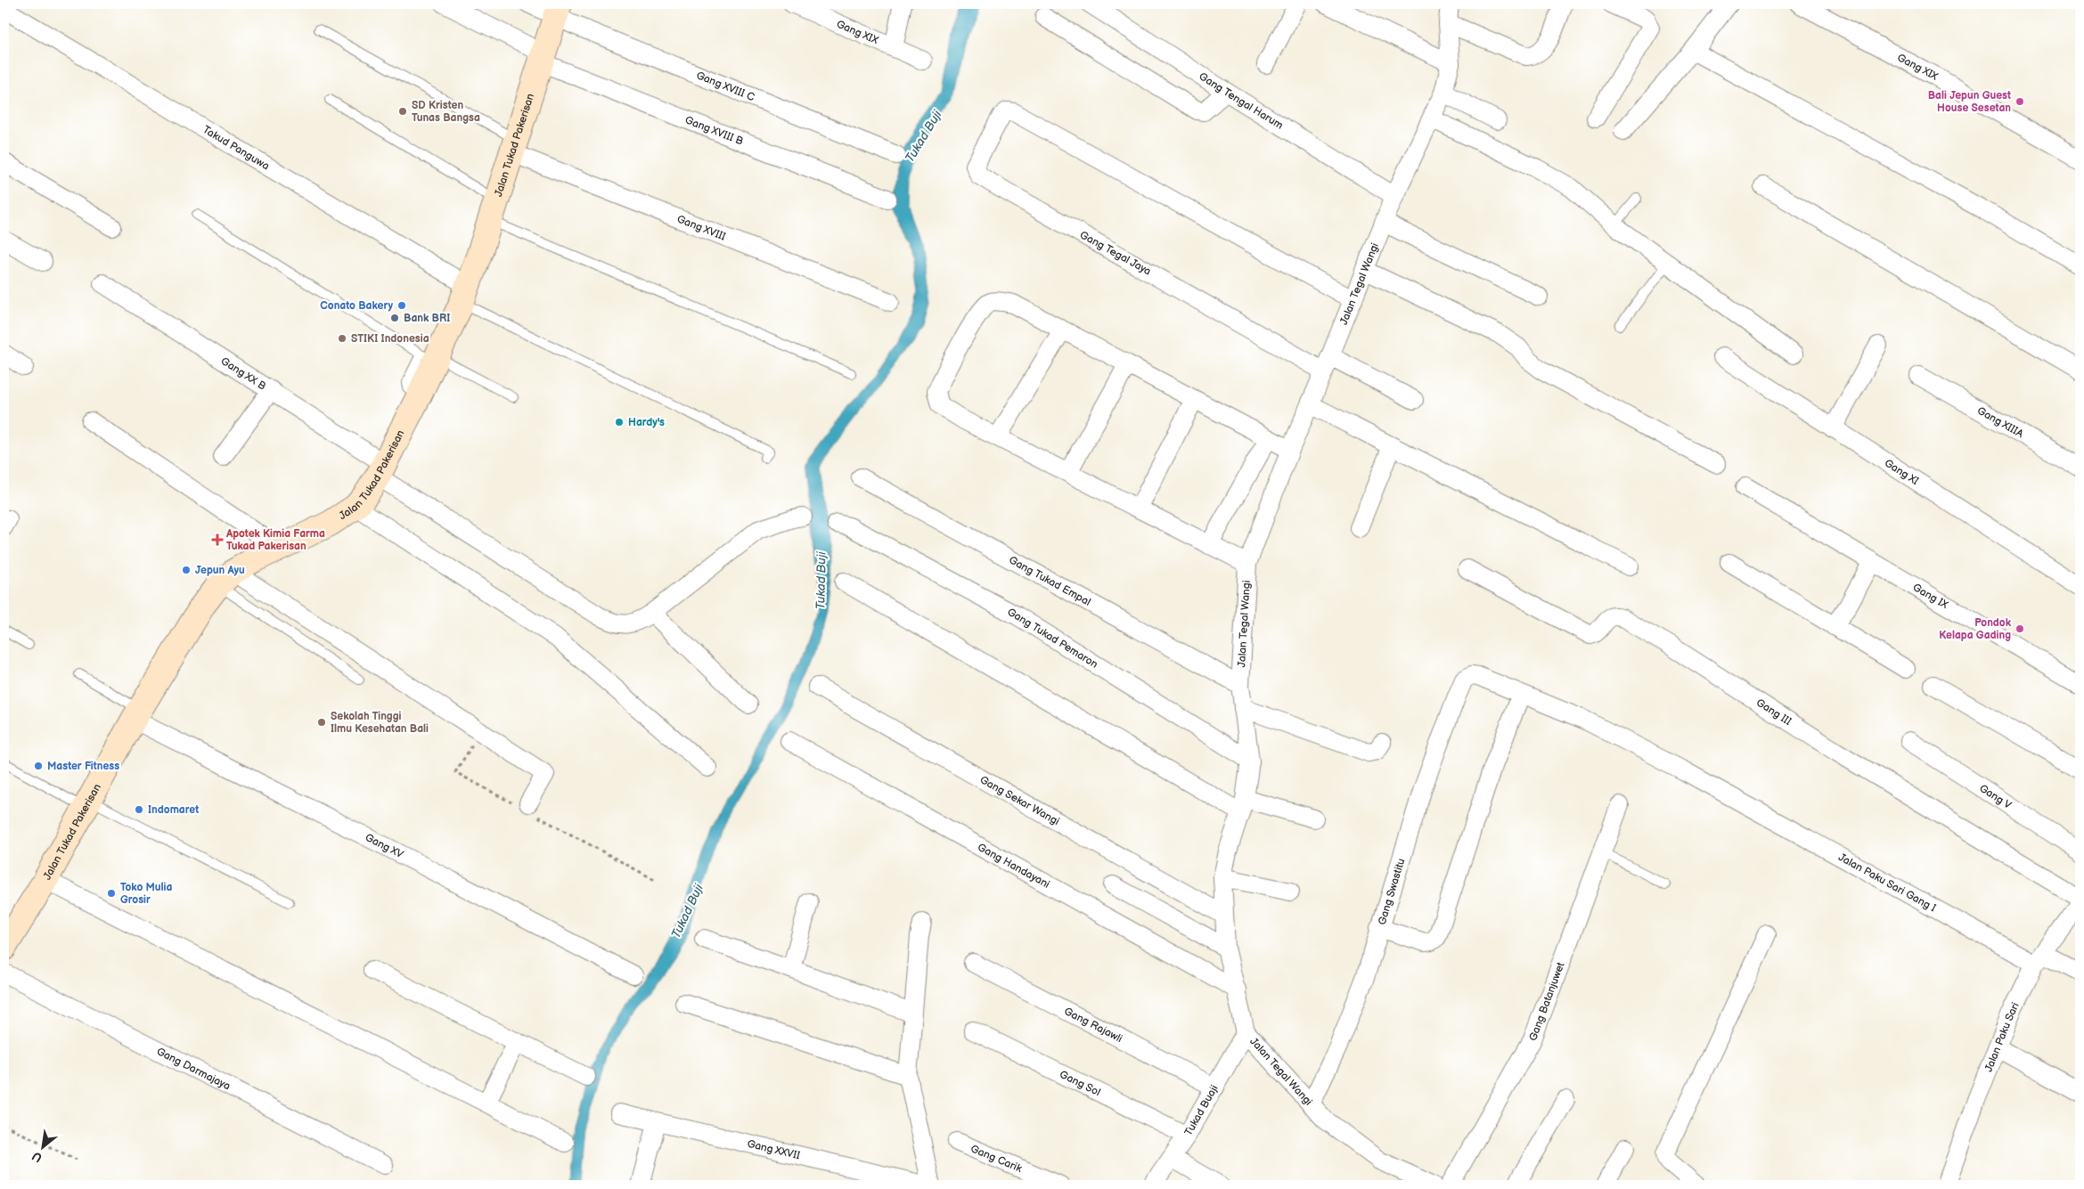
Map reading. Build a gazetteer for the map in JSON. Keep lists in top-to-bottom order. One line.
{"streets":{"street":["Gang XIX","Gang XVIII C","Gang Tengal Harum","Gang XVIII B","Jalan Tukad Pakerisan","Takud Panguwa","Gang XVIII","Gang Tegal Jaya","Jalan Tegal Wangi","Gang XX B","Gang XIIIA","Gang XI","Gang Tukad Empal","Gang IX","Gang Tukad Pemaron","Gang III","Gang V","Gang Sekar Wangi","Gang XV","Gang Handayani","Jalan Paku Sari Gang I","Gang Swastitu","Gang Batanjuwet","Gang Rajawli","Jalan Paku Sari","Gang Darmajaya","Gang Sol","Tukad Buaji","Gang XXVII","Gang Carik"]},"crossings":[["Gang XVIII C","Jalan Tukad Pakerisan"],["Gang Tengal Harum","Jalan Tegal Wangi"],["Gang XVIII B","Jalan Tukad Pakerisan"],["Jalan Tukad Pakerisan","Takud Panguwa"],["Jalan Tukad Pakerisan","Gang XVIII"],["Jalan Tukad Pakerisan","Gang XX B"],["Jalan Tukad Pakerisan","Gang XV"],["Gang Tegal Jaya","Jalan Tegal Wangi"],["Jalan Tegal Wangi","Gang Tukad Empal"],["Jalan Tegal Wangi","Gang Tukad Pemaron"],["Jalan Tegal Wangi","Gang Sekar Wangi"],["Jalan Tegal Wangi","Gang Handayani"],["Jalan Tegal Wangi","Gang Swastitu"],["Jalan Tegal Wangi","Tukad Buaji"],["Gang III","Jalan Paku Sari"],["Jalan Paku Sari Gang I","Gang Swastitu"],["Jalan Paku Sari Gang I","Jalan Paku Sari"],["Gang Rajawli","Tukad Buaji"],["Gang Sol","Tukad Buaji"]],"water":["Tukad Buji"],"places":{"other":["Bali Jepun Guest House Sesetan","SD Kristen Tunas Bangsa","Conato Bakery","Bank BRI","STIKI Indonesia","Hardy's","Jepun Ayu","Pondok Kelapa Gading","Sekolah Tinggi Ilmu Kesehatan Bali","Master Fitness","Indomaret","Toko Mulia Grosir"],"health":["Apotek Kimia Farma Tukad Pakerisan"]},"north":"bottom left"}
